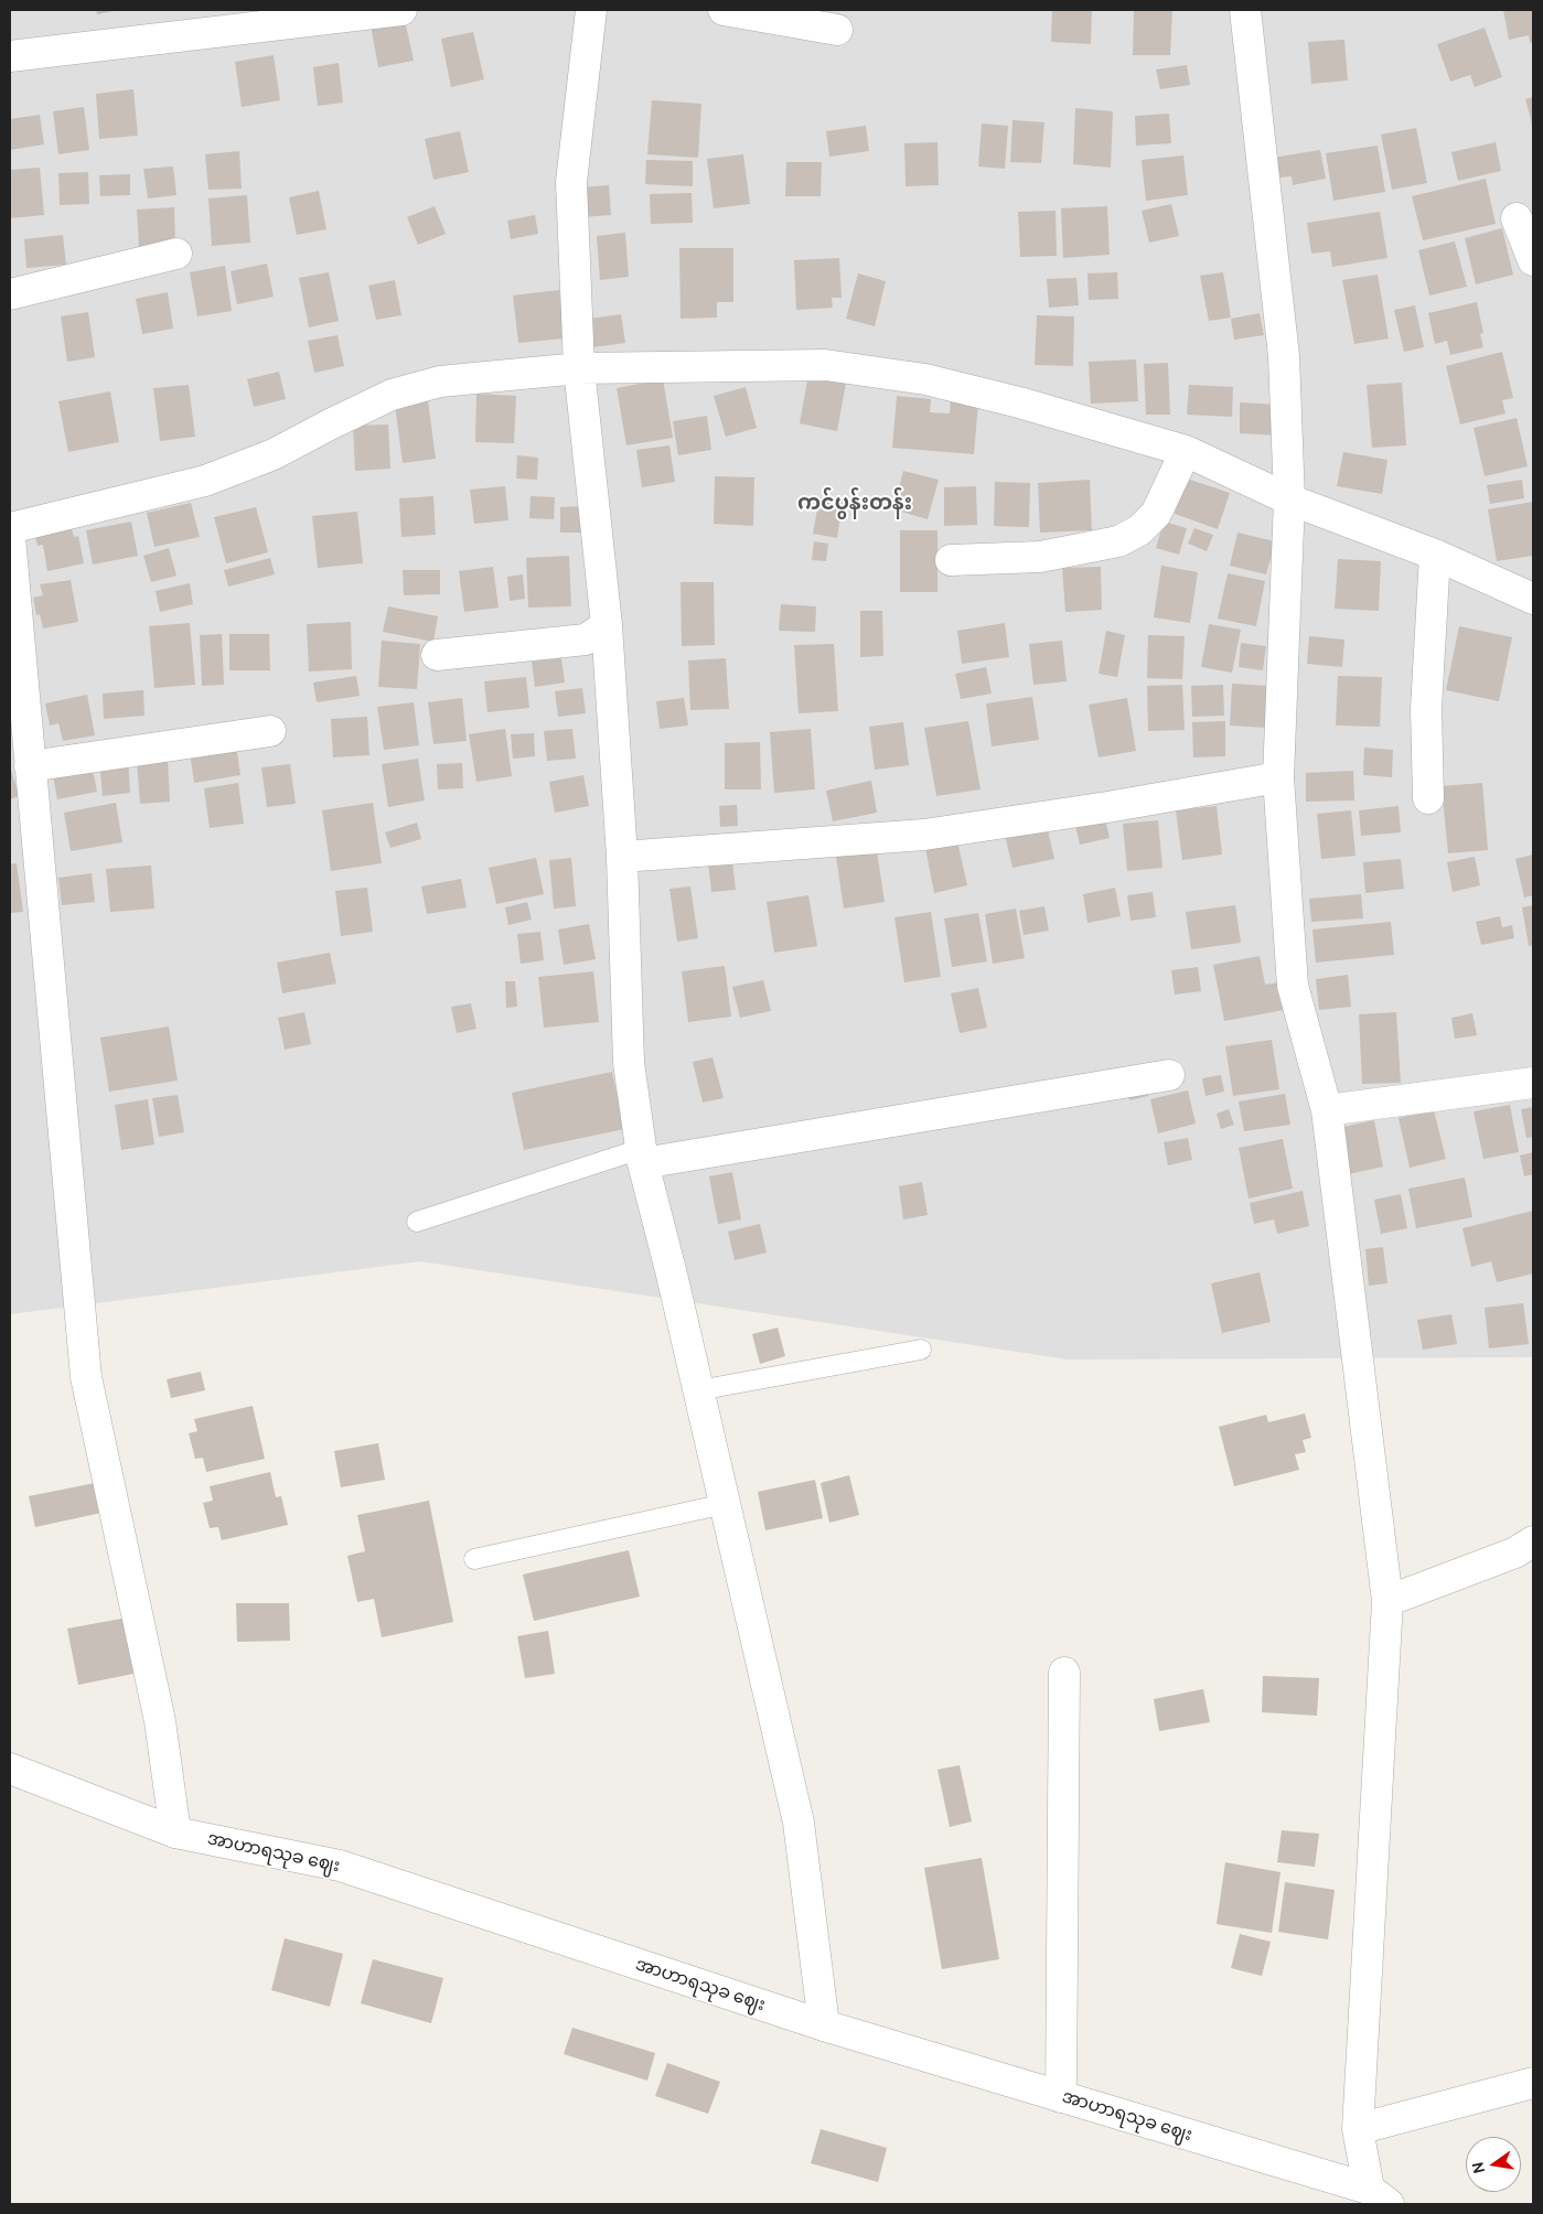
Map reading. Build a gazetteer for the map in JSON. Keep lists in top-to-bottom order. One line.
{"streets":{"street":["အာဟာရသုခ ဈေး"]},"districts":["ကင်ပွန်းတန်း"],"north":"left"}
